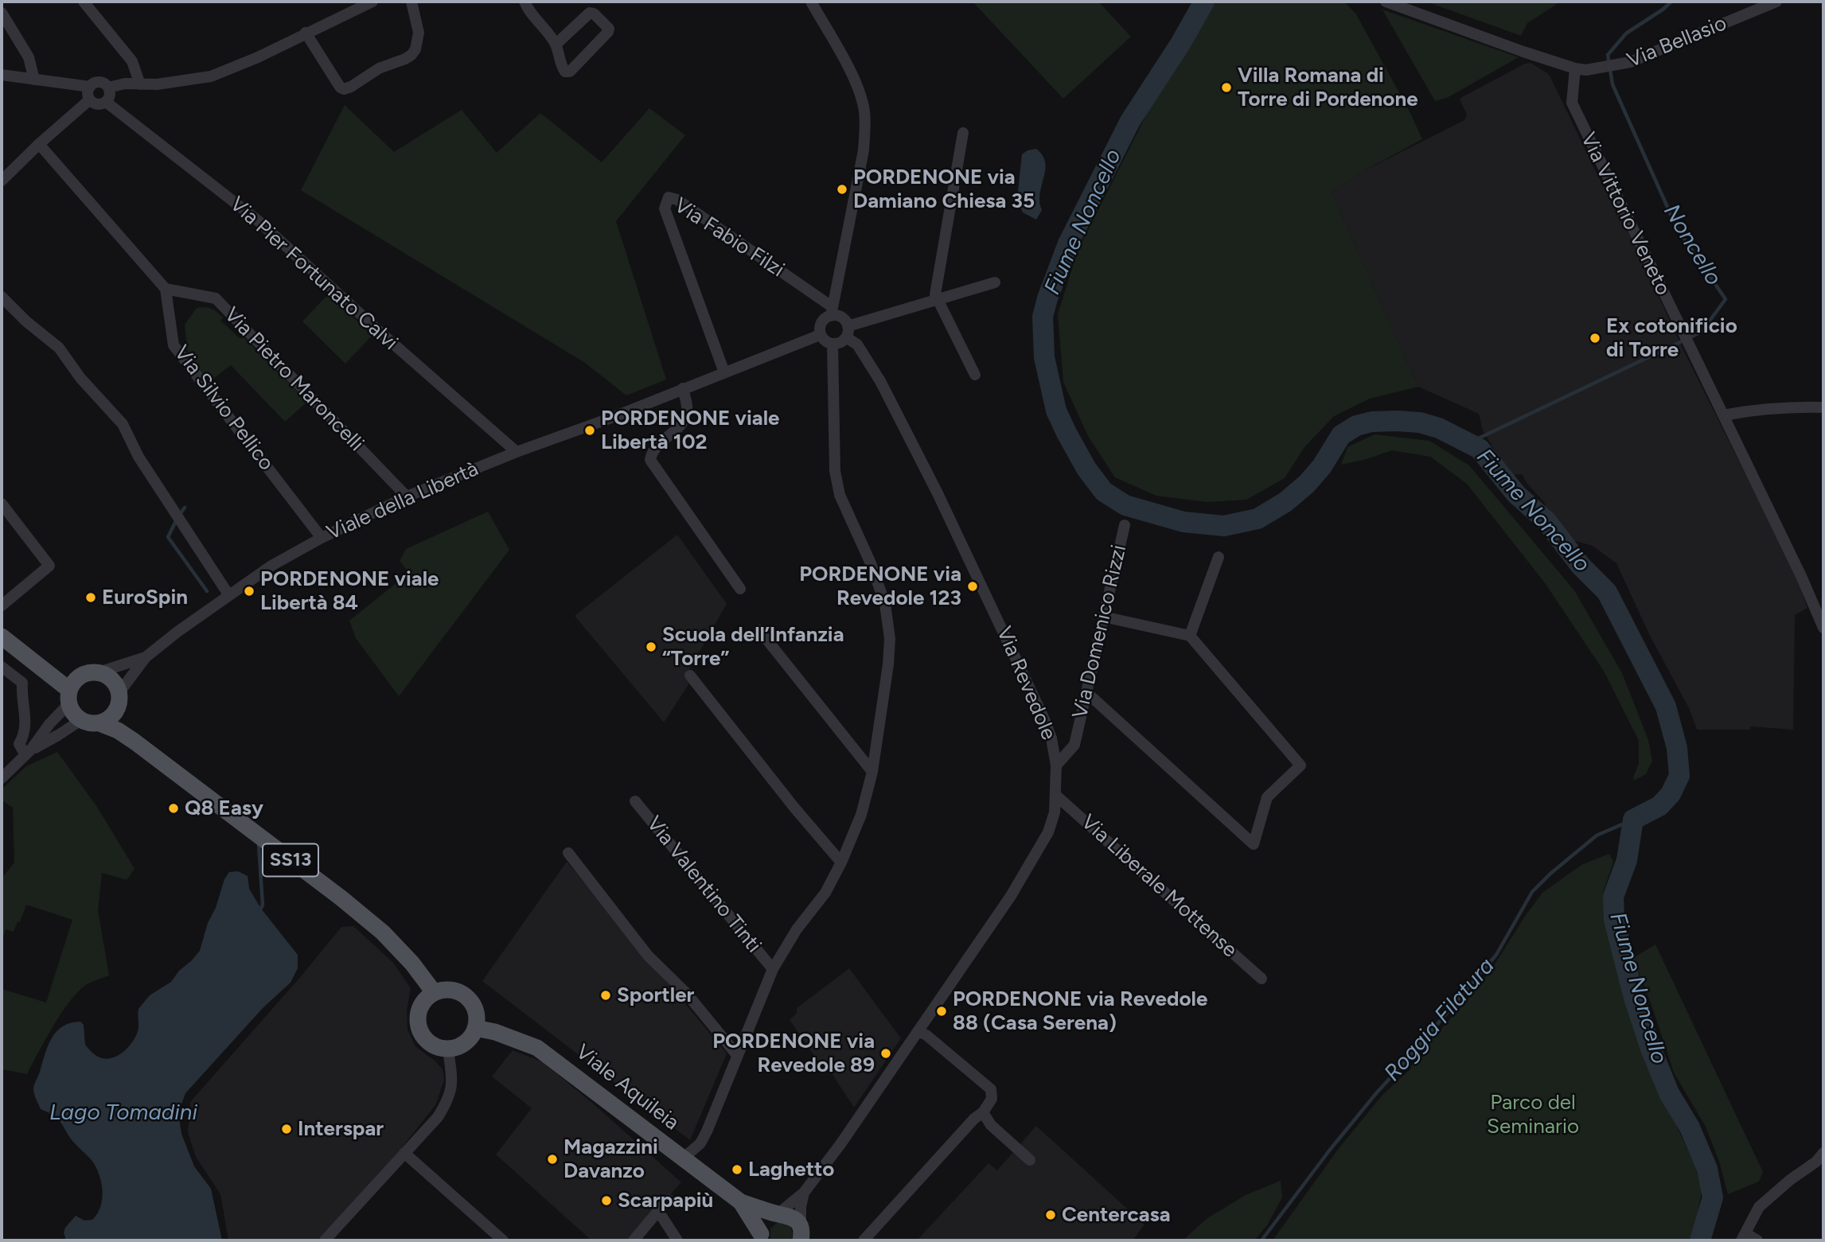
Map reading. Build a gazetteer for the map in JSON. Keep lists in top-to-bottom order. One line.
{"streets":{"main road":["SS13","Viale Aquileia"],"street":["Via Bellasio","Via Vittorio Veneto","Via Fabio Filzi","Via Pier Fortunato Calvi","Via Pietro Maroncelli","Via Silvio Pellico","Viale della Libertà","Via Domenico Rizzi","Via Revedole","Via Valentino Tinti","Via Liberale Mottense"]},"crossings":[["Via Bellasio","Via Vittorio Veneto"],["Via Fabio Filzi","Viale della Libertà"],["Via Fabio Filzi","Via Revedole"],["Via Pier Fortunato Calvi","Viale della Libertà"],["Via Pietro Maroncelli","Via Silvio Pellico"],["Via Pietro Maroncelli","Viale della Libertà"],["Via Silvio Pellico","Viale della Libertà"],["Viale della Libertà","Via Revedole"],["Viale della Libertà","SS13"],["Via Domenico Rizzi","Via Revedole"],["Via Revedole","Via Liberale Mottense"],["Via Revedole","Viale Aquileia"],["SS13","Viale Aquileia"]],"water":["Fiume Noncello","Noncello","Roggia Filatura","Lago Tomadini"],"parks":["Parco del Seminario"],"places":["Villa Romana di Torre di Pordenone","PORDENONE via Damiano Chiesa 35","Ex cotonificio di Torre","PORDENONE viale Libertà 102","PORDENONE via Revedole 123","PORDENONE viale Libertà 84","EuroSpin","Scuola dell’Infanzia “Torre”","Q8 Easy","Sportler","PORDENONE via Revedole 88 (Casa Serena)","PORDENONE via Revedole 89","Interspar","Magazzini Davanzo","Laghetto","Scarpapiù","Centercasa"]}
